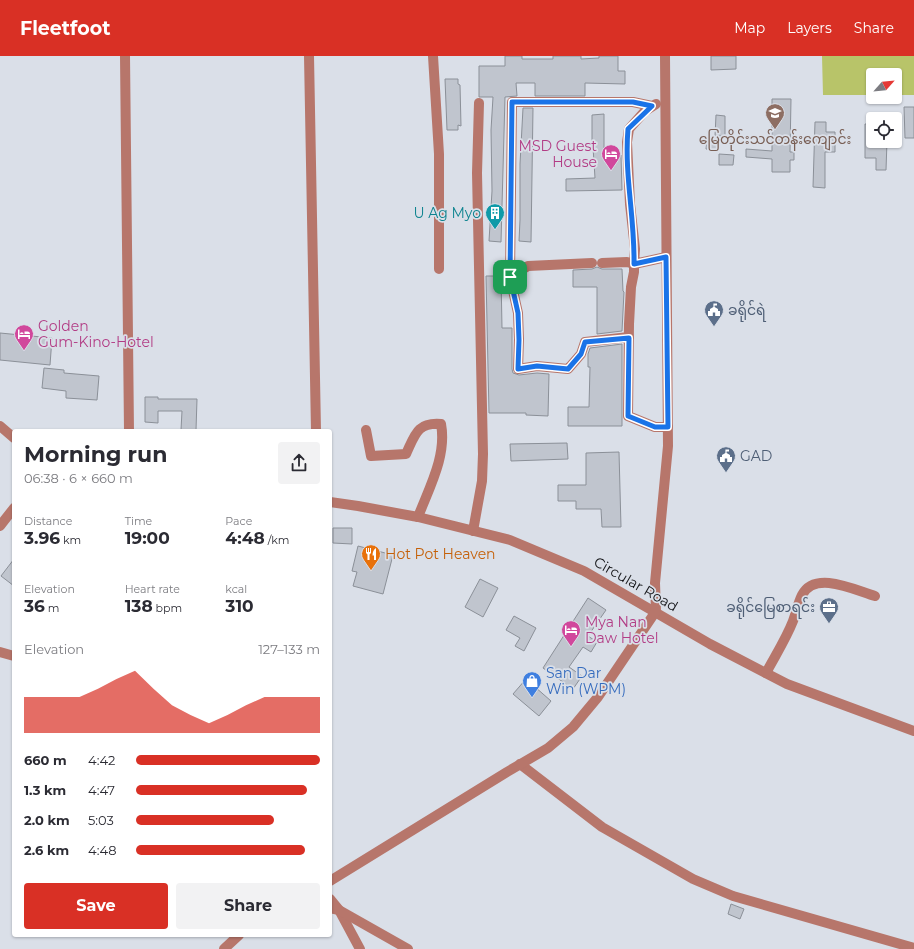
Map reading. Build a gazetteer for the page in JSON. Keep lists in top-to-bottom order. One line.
{"streets":{"street":["Circular Road"]},"places":{"school or university":["မြေတိုင်းသင်တန်းကျောင်း"],"hotel":["MSD Guest House","Golden Gum-Kino-Hotel","Mya Nan Daw Hotel"],"building":["U Ag Myo"],"public building":["ခရိုင်ရဲ","GAD"],"restaurant":["Hot Pot Heaven"],"office":["ခရိုင်မြေစာရင်း"],"shop":["San Dar Win (WPM)"]},"north":"top right","page":{"header":"Fleetfoot","nav":["Map","Layers","Share"],"heading":["Morning run","06:38 · 6 × 660 m"],"stats":[["Distance","3.96 km"],["Time","19:00"],["Pace","4:48 /km"],["Elevation","36 m"],["Heart rate","138 bpm"],["kcal","310"]],"chart":["Elevation","127–133 m"],"list":[{"name":"660 m","note":"4:42"},{"name":"1.3 km","note":"4:47"},{"name":"2.0 km","note":"5:03"},{"name":"2.6 km","note":"4:48"}],"buttons":["Save","Share"]}}
